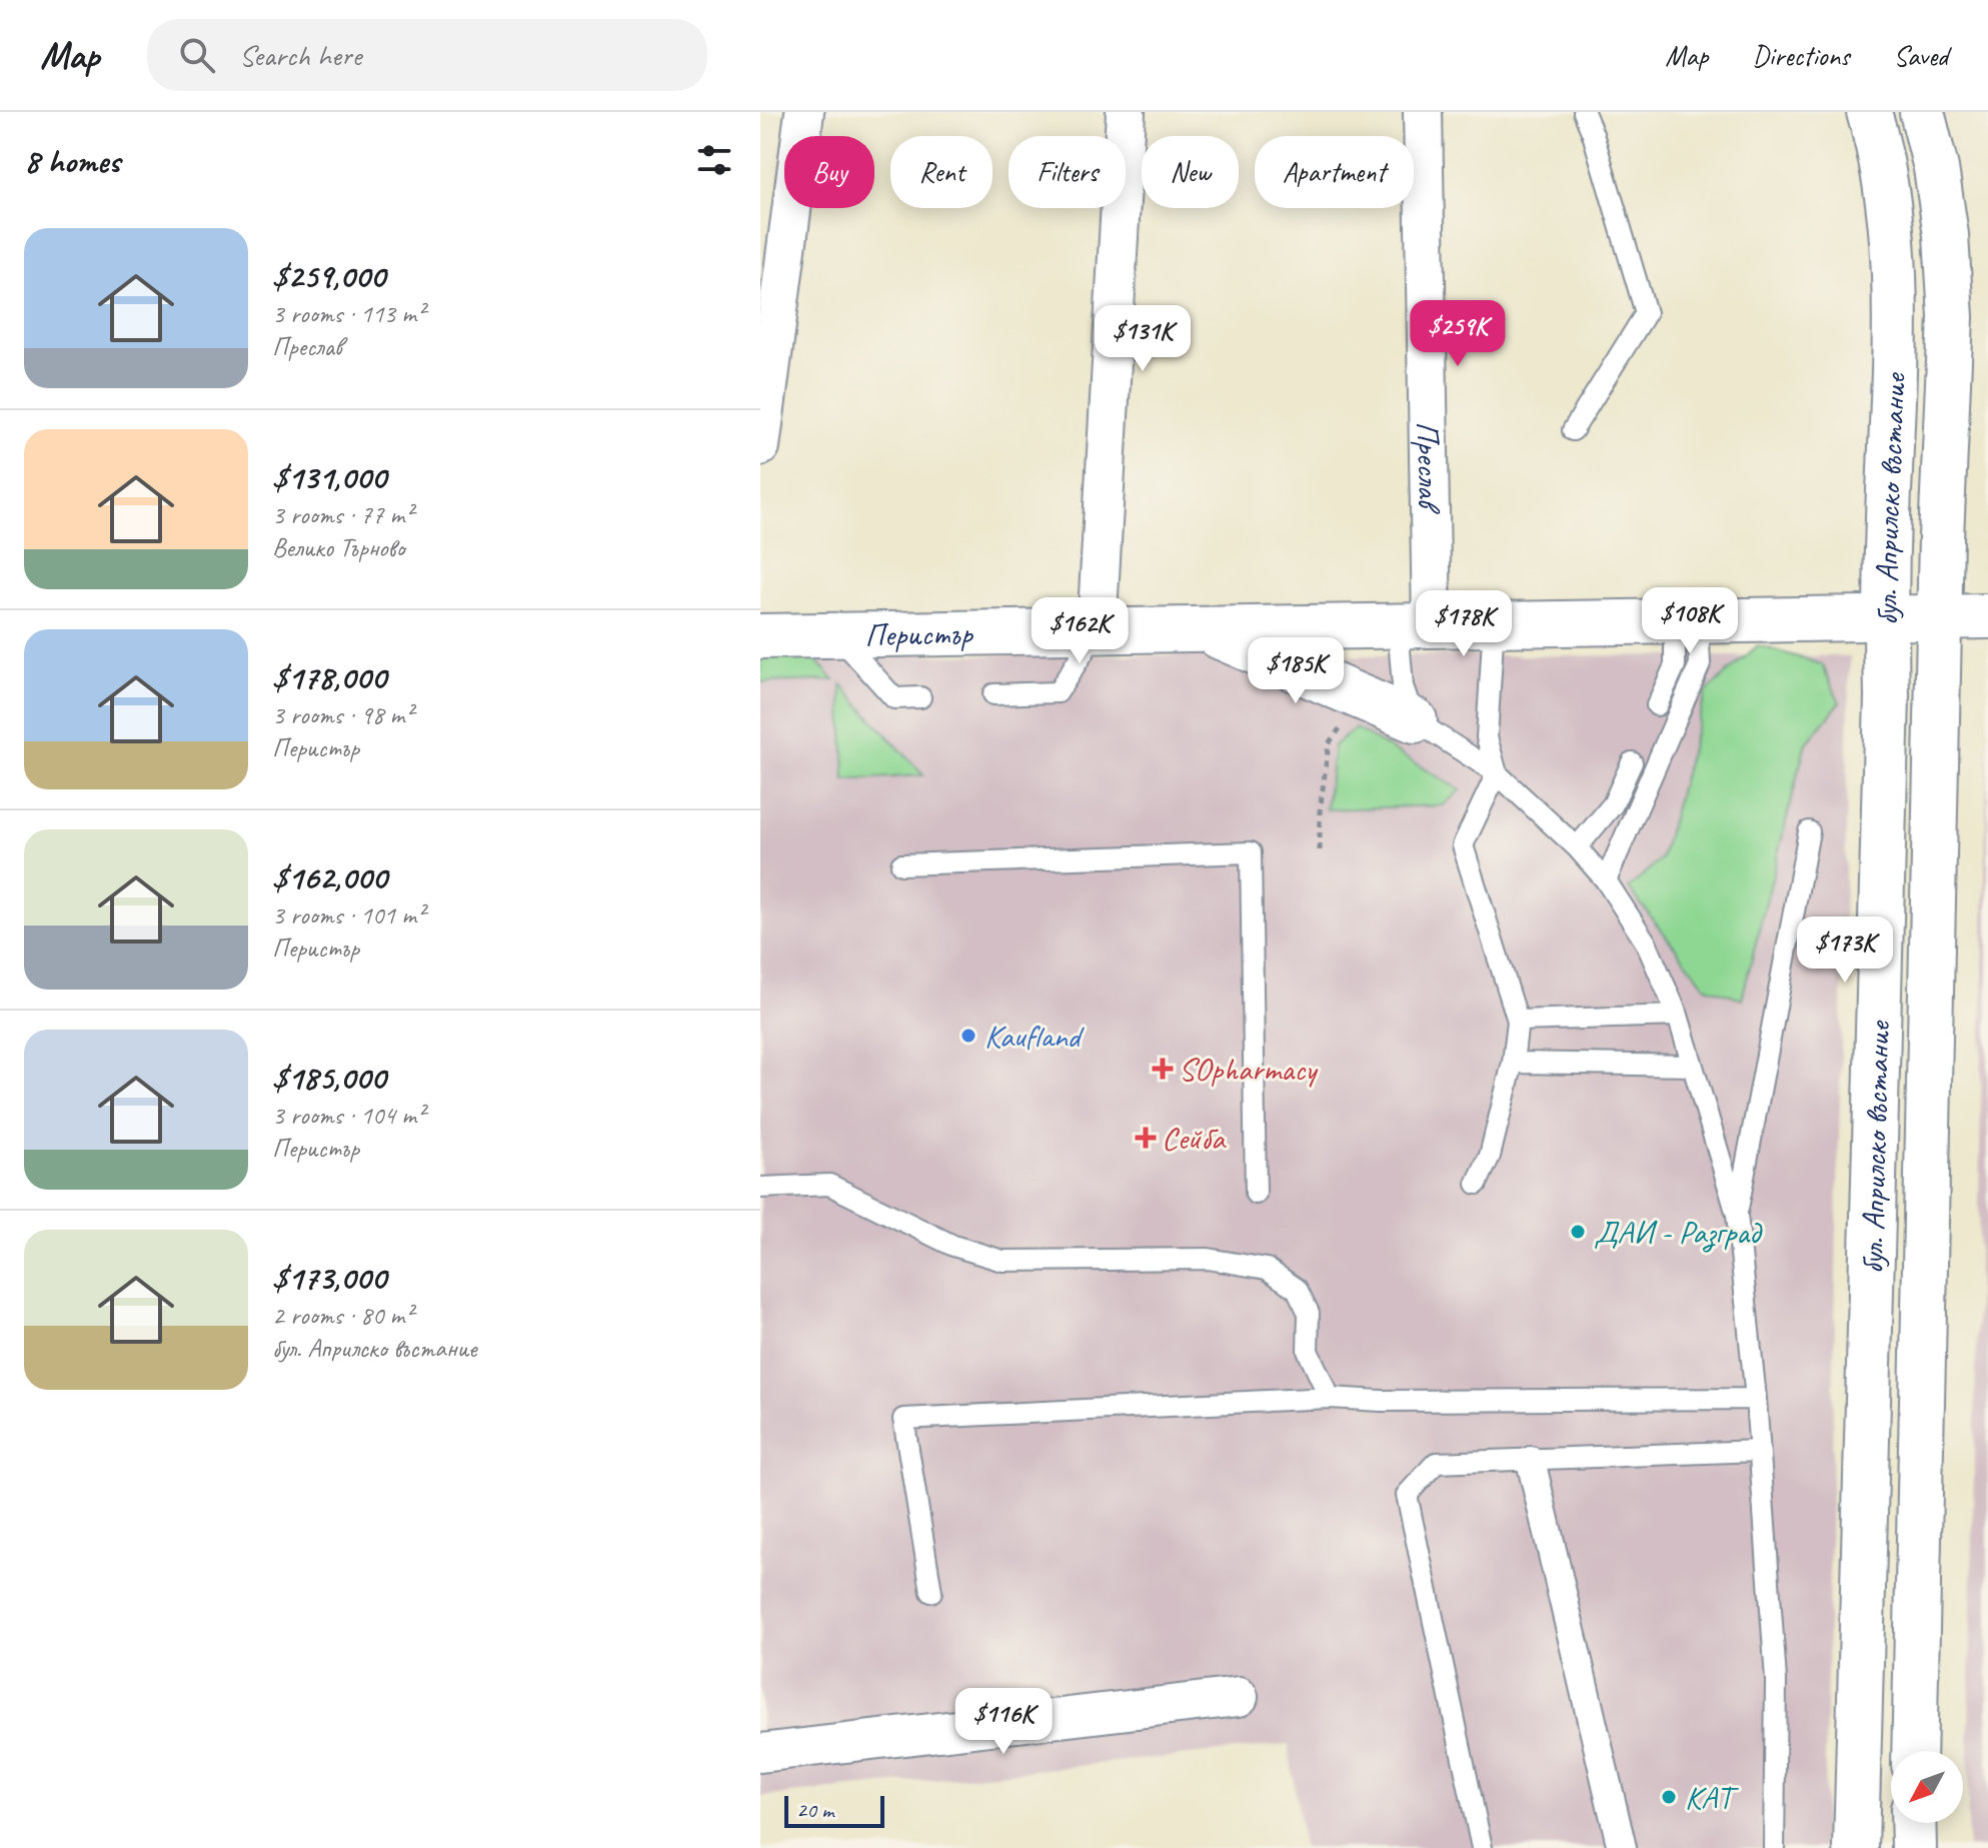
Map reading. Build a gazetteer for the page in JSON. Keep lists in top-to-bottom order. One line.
{"streets":{"street":["Преслав","бул. Априлско въстание","Перистър"]},"crossings":[["Преслав","Перистър"],["бул. Априлско въстание","Перистър"]],"places":{"other":["Kaufland","ДАИ - Разград","КАТ"],"health":["SOpharmacy","Сейба"]},"scale_bar":"20 m","north":"bottom left","page":{"header":"Map","search":"Search here","nav":["Map","Directions","Saved"],"heading":"8 homes","chip":["Buy","Rent","Filters","New","Apartment"],"list":[{"name":"$259,000","note":"3 rooms · 113 m² · Преслав"},{"name":"$131,000","note":"3 rooms · 77 m² · Велико Търново"},{"name":"$178,000","note":"3 rooms · 98 m² · Перистър"},{"name":"$162,000","note":"3 rooms · 101 m² · Перистър"},{"name":"$185,000","note":"3 rooms · 104 m² · Перистър"},{"name":"$173,000","note":"2 rooms · 80 m² · бул. Априлско въстание"}],"price":["$259K","$131K","$108K","$178K","$162K","$185K","$173K","$116K"],"scale":"20 m"}}
